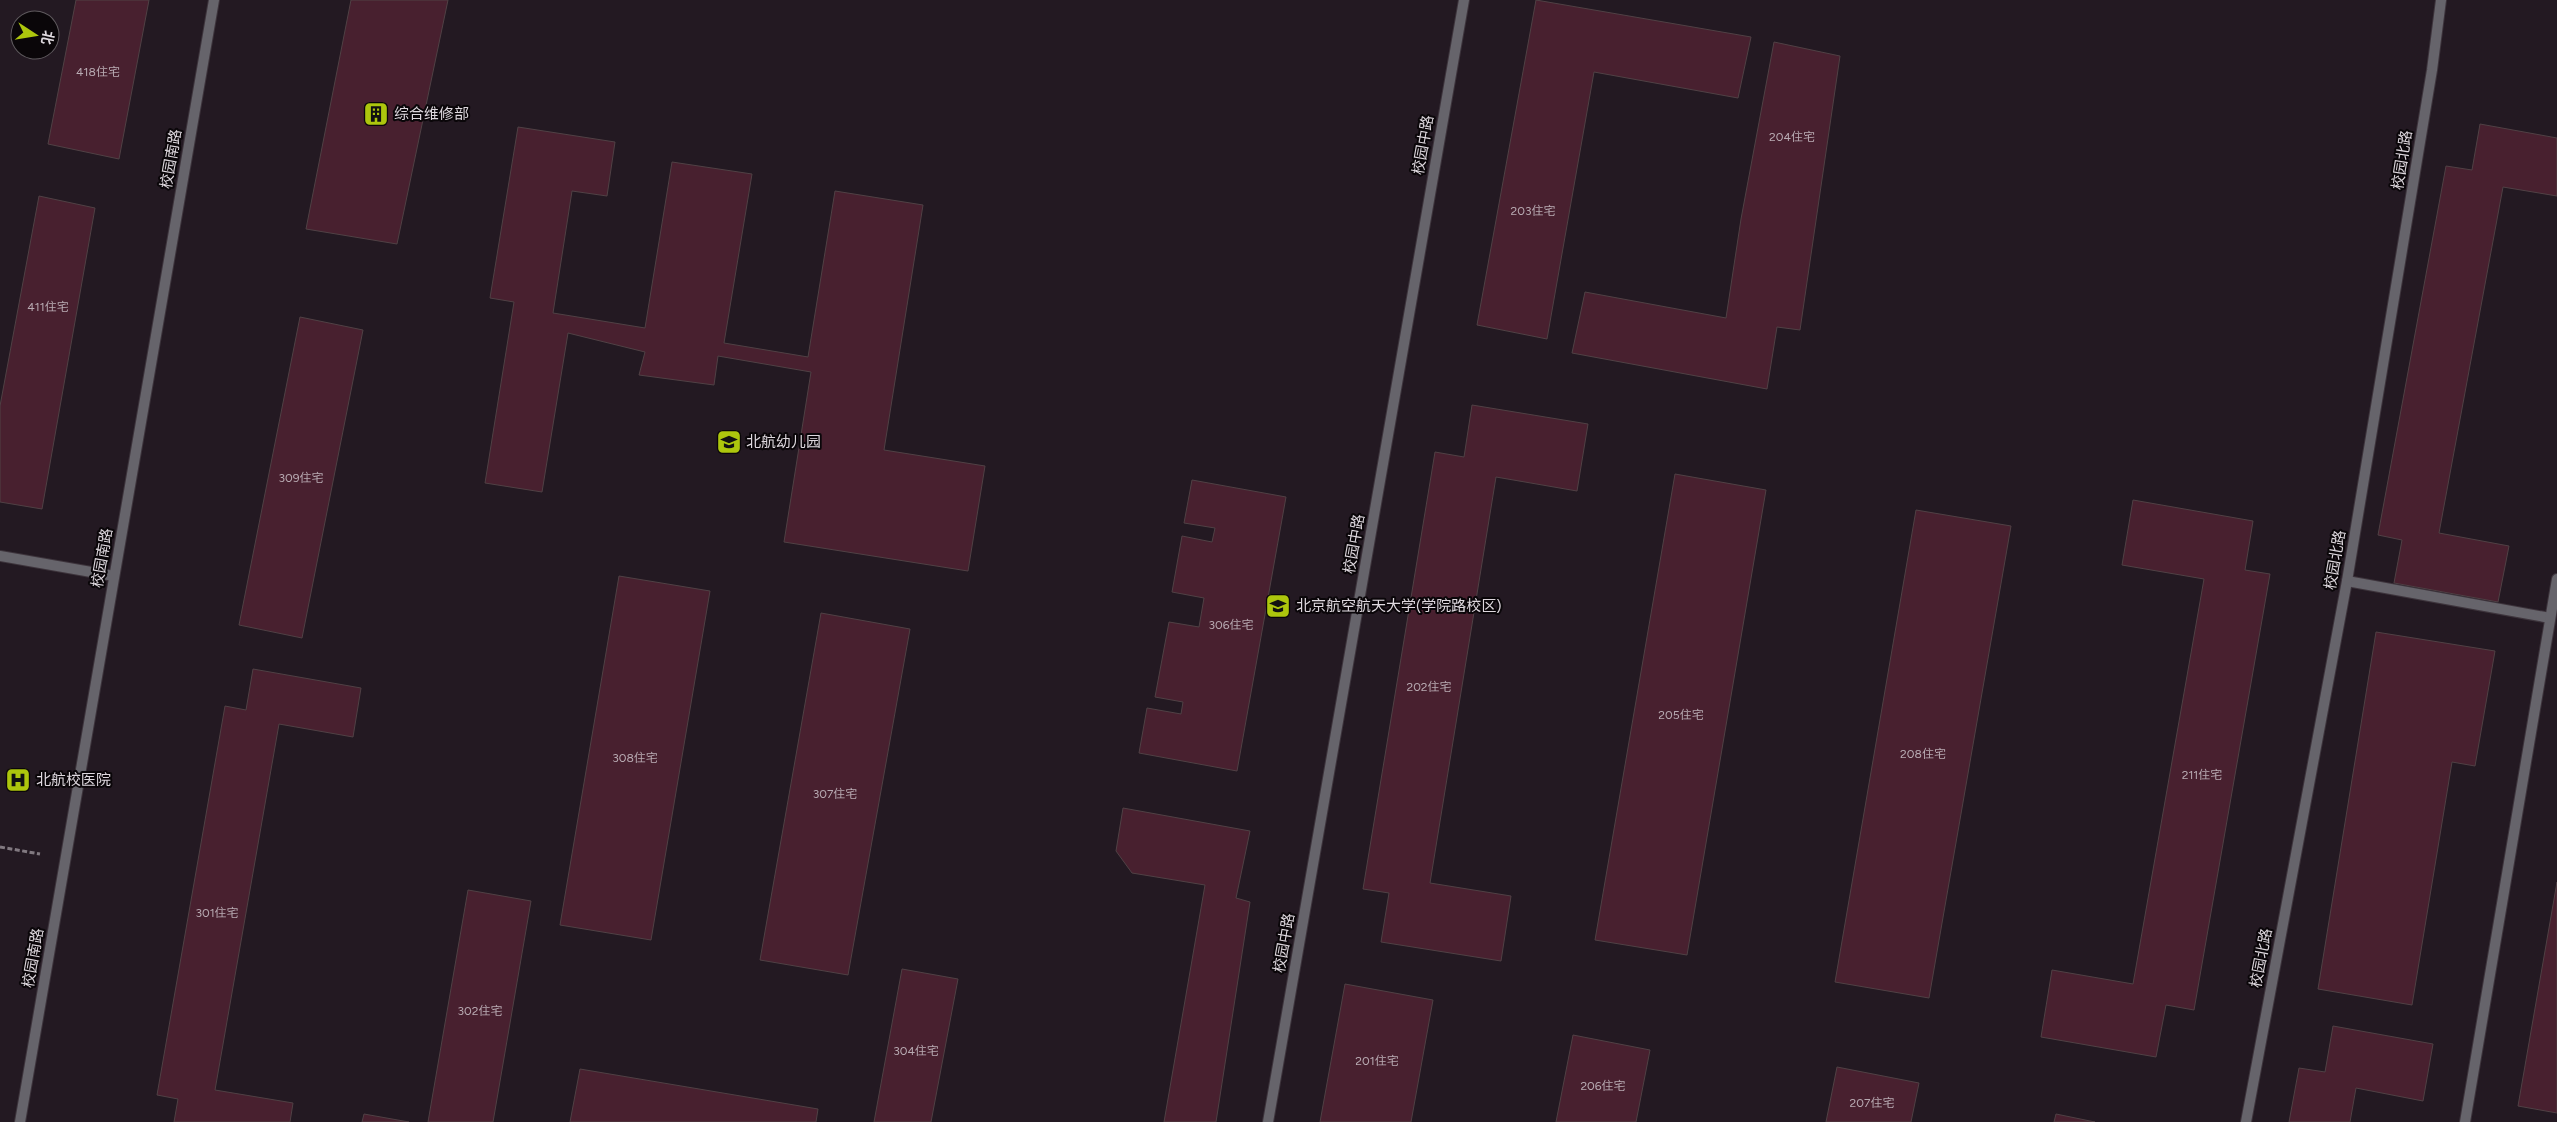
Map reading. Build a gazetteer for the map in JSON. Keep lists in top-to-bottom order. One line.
{"streets":{"street":["校园中路","校园南路","校园北路"]},"places":{"building":["综合维修部"],"school or university":["北航幼儿园","北京航空航天大学(学院路校区)"],"hospital":["北航校医院"]},"house_numbers":["418住宅","204住宅","203住宅","411住宅","309住宅","306住宅","202住宅","205住宅","208住宅","308住宅","211住宅","307住宅","301住宅","302住宅","304住宅","201住宅","206住宅","207住宅"],"north":"right"}
